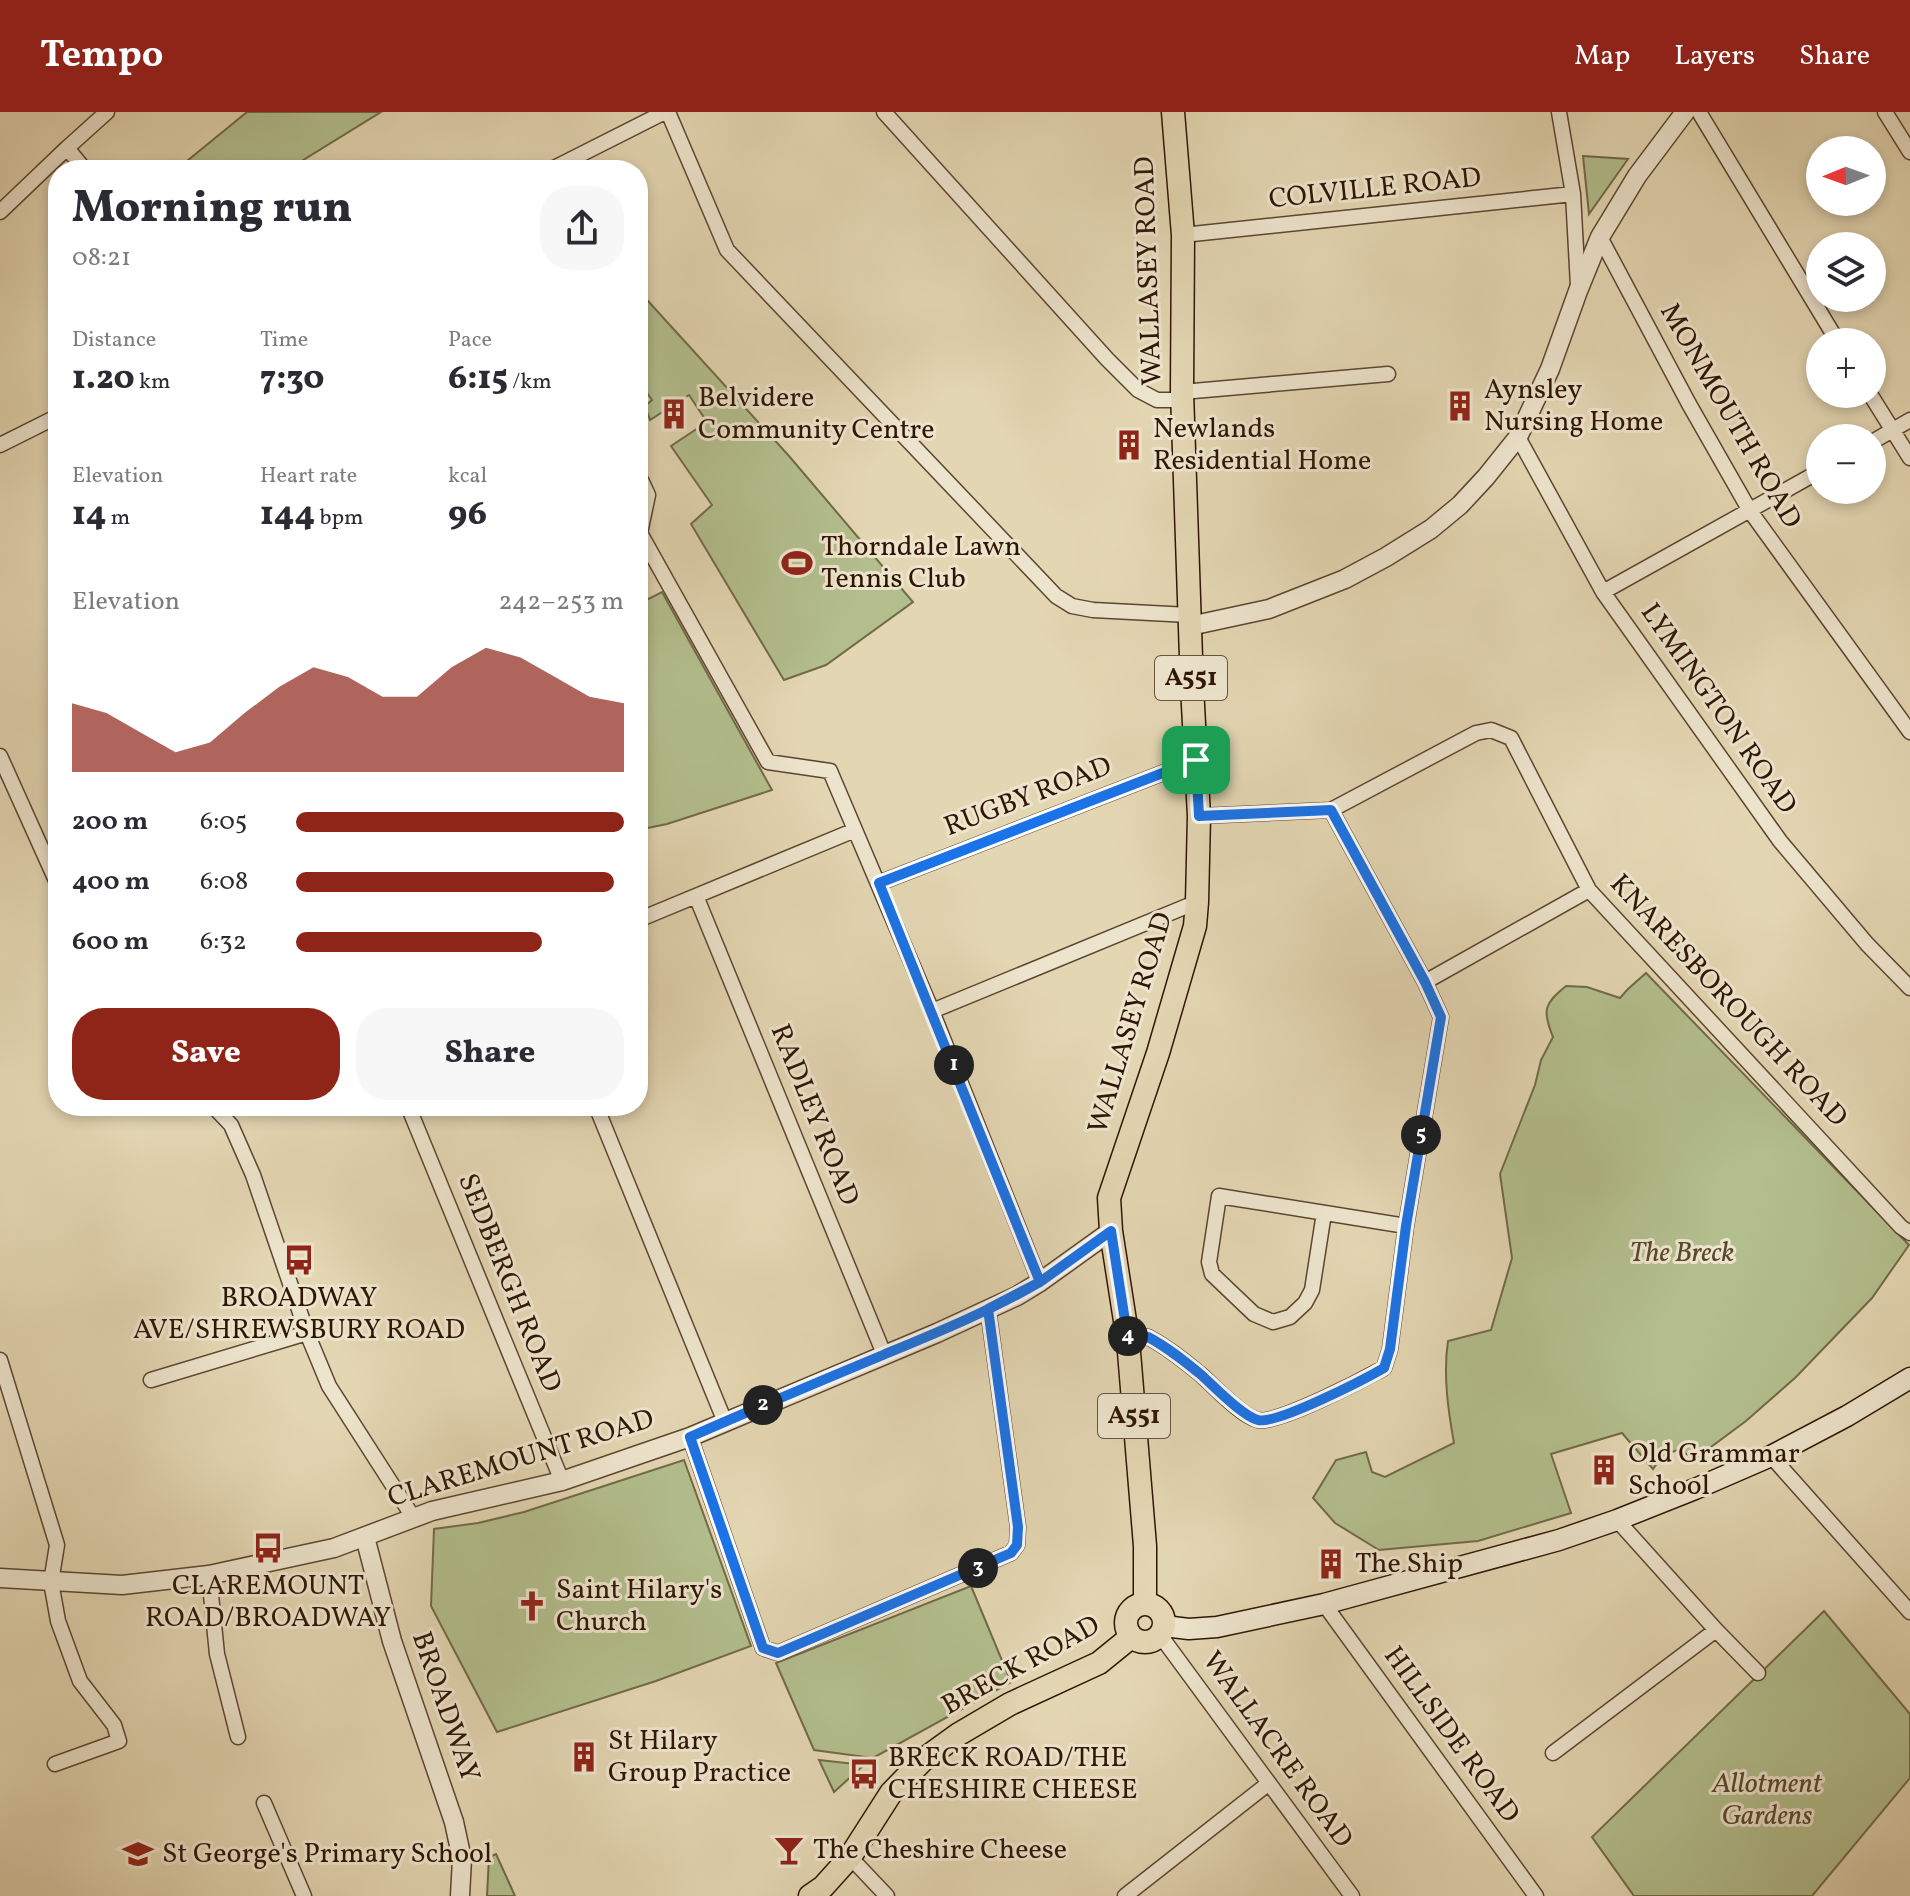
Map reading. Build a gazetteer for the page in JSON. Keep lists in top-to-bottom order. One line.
{"streets":{"main road":["WALLASEY ROAD","A551","BRECK ROAD"],"street":["COLVILLE ROAD","MONMOUTH ROAD","LYMINGTON ROAD","RUGBY ROAD","KNARESBOROUGH ROAD","RADLEY ROAD","SEDBERGH ROAD","CLAREMOUNT ROAD","BROADWAY","HILLSIDE ROAD","WALLACRE ROAD"]},"crossings":[["COLVILLE ROAD","WALLASEY ROAD"],["WALLASEY ROAD","A551"],["WALLASEY ROAD","RUGBY ROAD"],["WALLASEY ROAD","KNARESBOROUGH ROAD"],["WALLASEY ROAD","CLAREMOUNT ROAD"],["A551","CLAREMOUNT ROAD"],["A551","BRECK ROAD"],["A551","WALLACRE ROAD"],["RADLEY ROAD","CLAREMOUNT ROAD"],["SEDBERGH ROAD","CLAREMOUNT ROAD"],["CLAREMOUNT ROAD","BROADWAY"],["BRECK ROAD","WALLACRE ROAD"]],"parks":["The Breck","Allotment Gardens"],"places":{"building":["Aynsley Nursing Home","Belvidere Community Centre","Newlands Residential Home","Old Grammar School","The Ship","St Hilary Group Practice"],"sports":["Thorndale Lawn Tennis Club"],"bus stop":["BROADWAY AVE/SHREWSBURY ROAD","CLAREMOUNT ROAD/BROADWAY","BRECK ROAD/THE CHESHIRE CHEESE"],"church":["Saint Hilary's Church"],"bar":["The Cheshire Cheese"],"school or university":["St George's Primary School"]},"north":"left","page":{"header":"Tempo","nav":["Map","Layers","Share"],"map_buttons":["+","−"],"heading":["Morning run","08:21"],"stats":[["Distance","1.20 km"],["Time","7:30"],["Pace","6:15 /km"],["Elevation","14 m"],["Heart rate","144 bpm"],["kcal","96"]],"chart":["Elevation","242–253 m"],"list":[{"name":"200 m","note":"6:05"},{"name":"400 m","note":"6:08"},{"name":"600 m","note":"6:32"}],"buttons":["Save","Share"],"pins":["1","5","4","2","3"]}}
